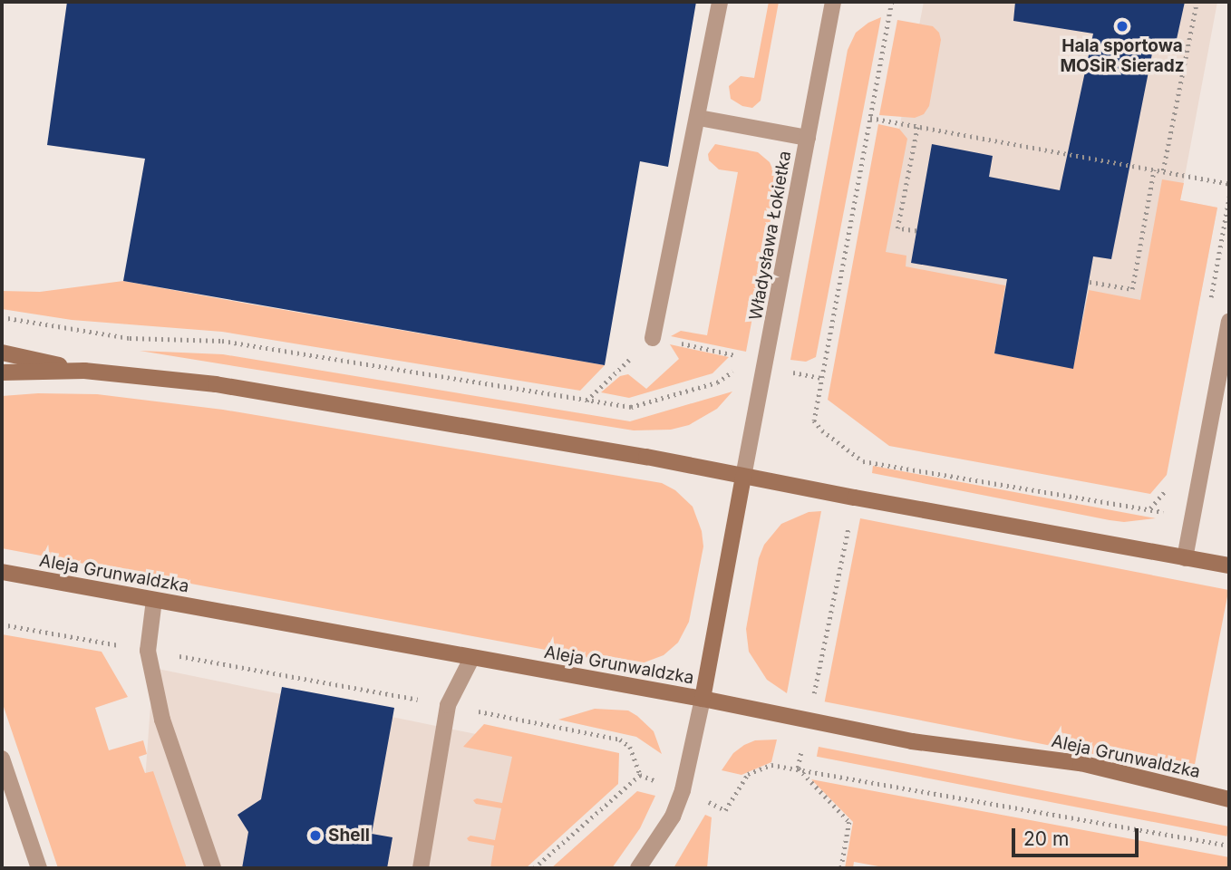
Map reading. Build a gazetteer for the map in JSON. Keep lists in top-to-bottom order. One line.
{"streets":{"street":["Władysława Łokietka","Aleja Grunwaldzka"]},"places":["Hala sportowa MOSiR Sieradz","Shell"],"scale_bar":"20 m"}
